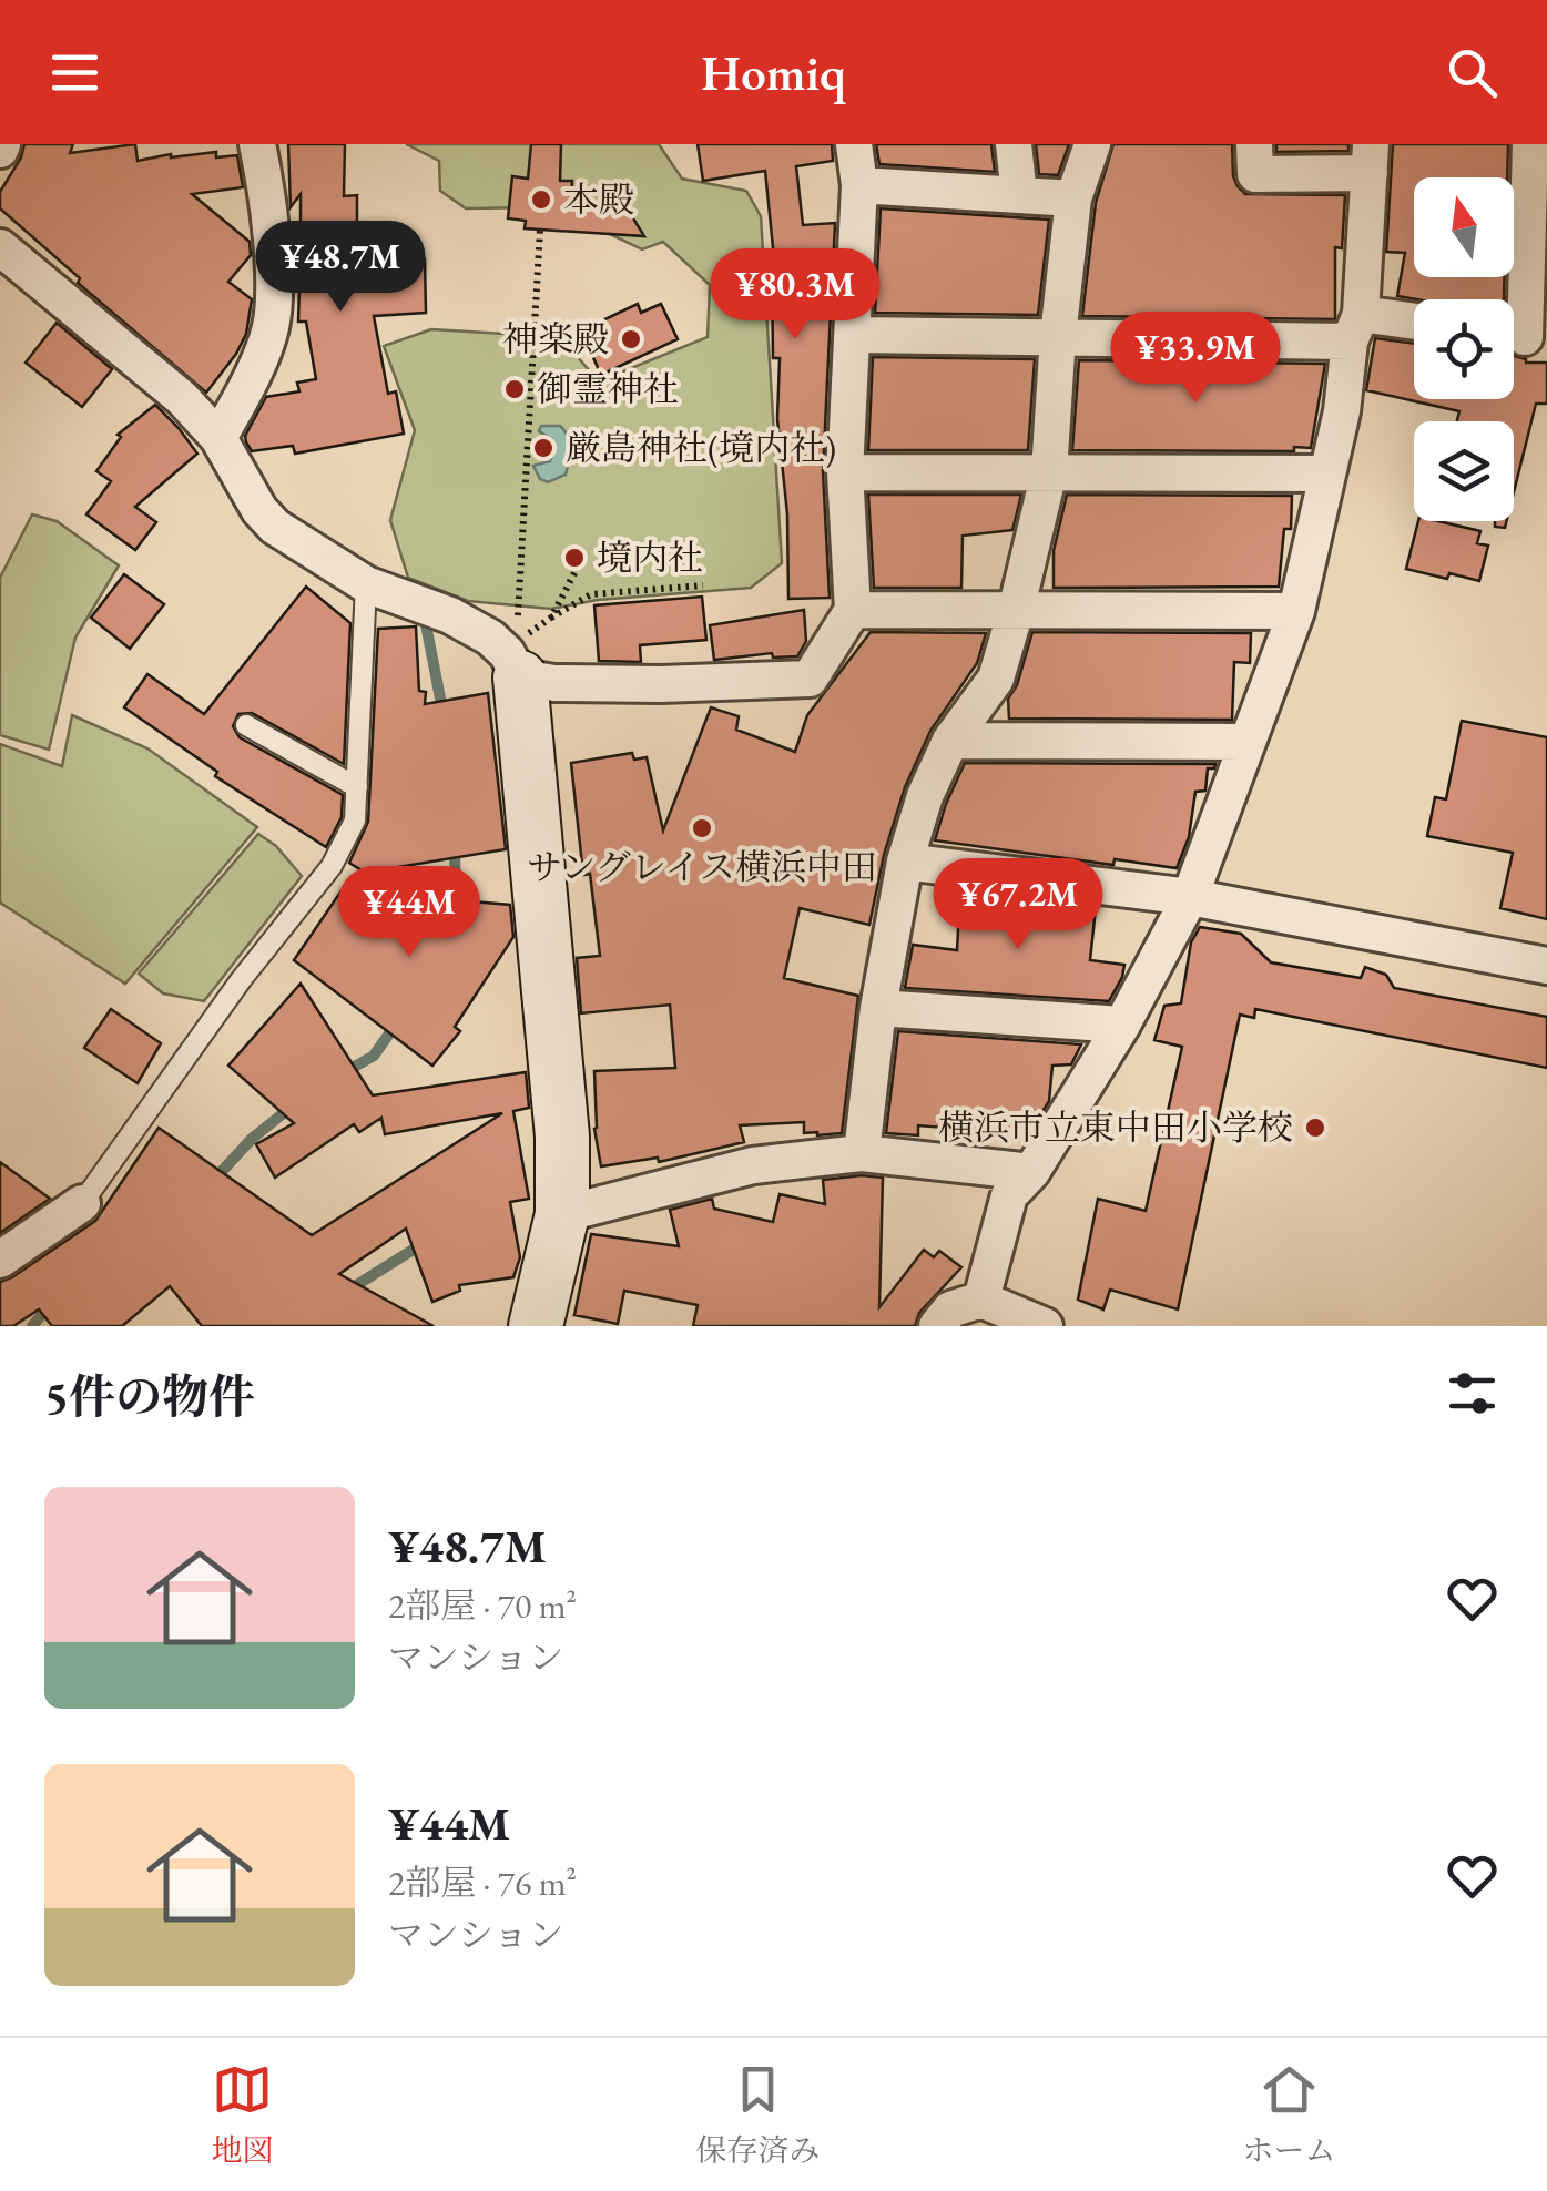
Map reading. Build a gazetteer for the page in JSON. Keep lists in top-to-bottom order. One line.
{"places":["本殿","神楽殿","御霊神社","厳島神社(境内社)","境内社","サングレイス横浜中田","横浜市立東中田小学校"],"north":"top","page":{"header":"Homiq","price":["¥48.7M","¥80.3M","¥33.9M","¥67.2M","¥44M"],"heading":"5件の物件","list":[{"name":"¥48.7M","note":"2部屋 · 70 m² · マンション"},{"name":"¥44M","note":"2部屋 · 76 m² · マンション"}],"tabs":["地図","保存済み","ホーム"]}}
